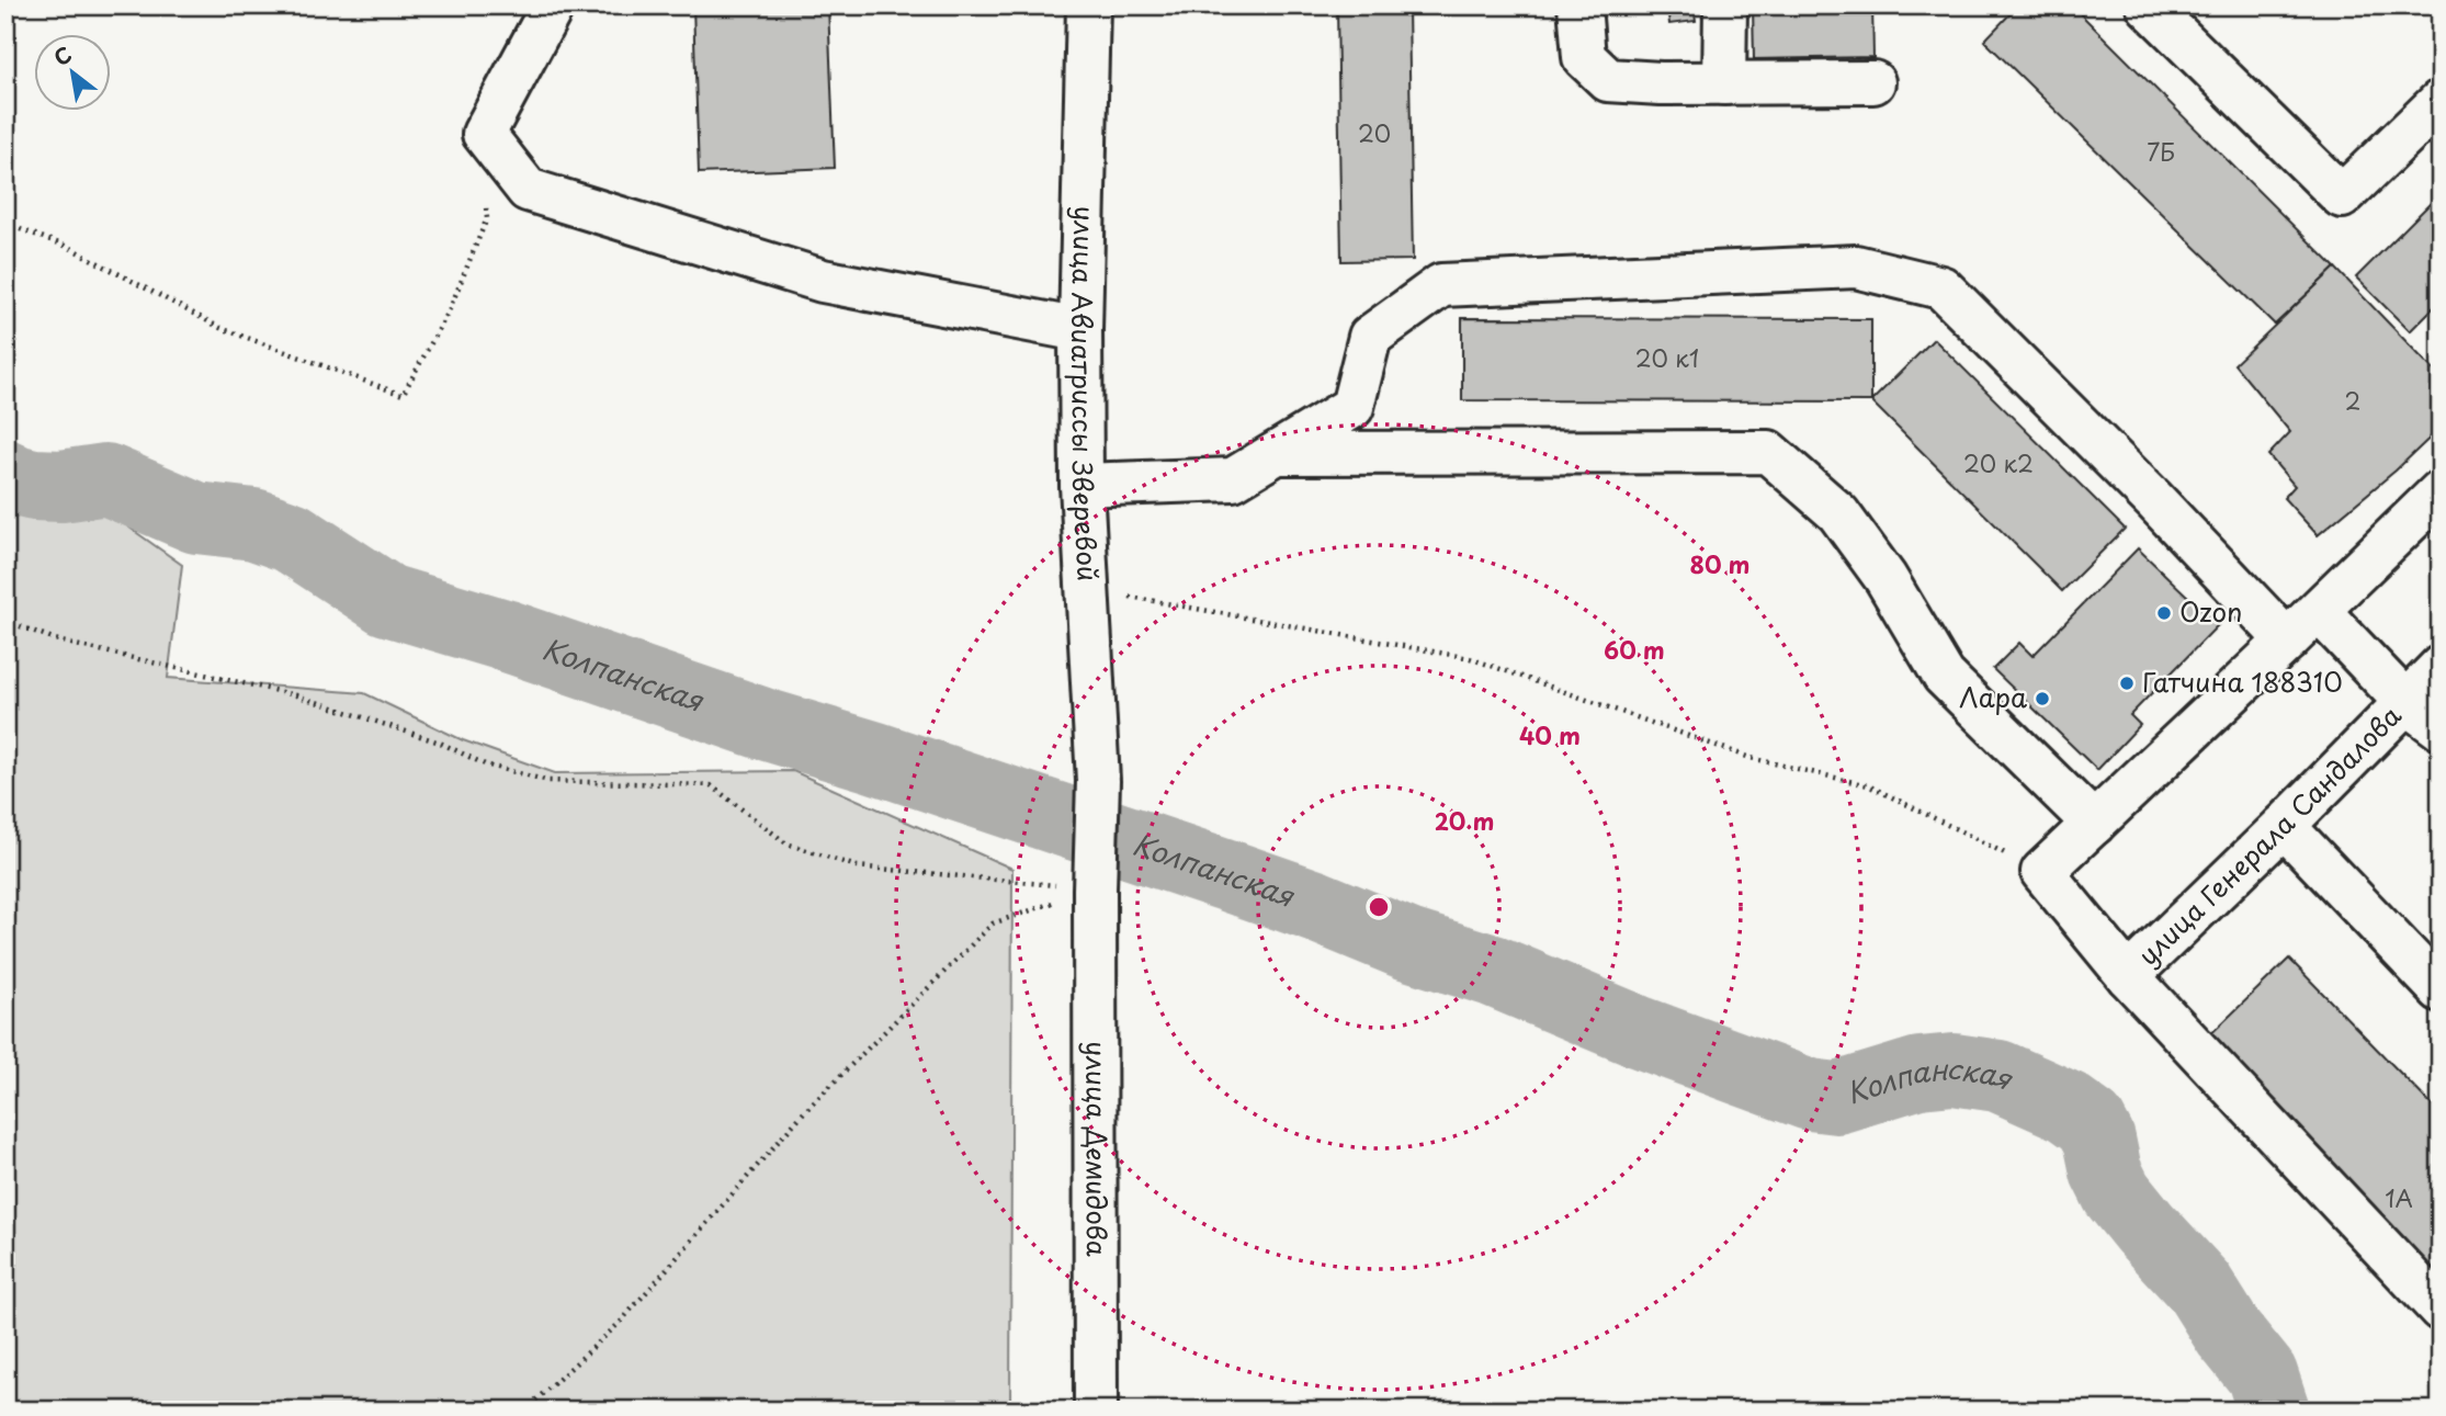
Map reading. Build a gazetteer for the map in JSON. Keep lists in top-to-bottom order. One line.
{"streets":{"street":["улица Авиатриссы Зверевой","улица Генерала Сандалова","улица Демидова"]},"crossings":[["улица Авиатриссы Зверевой","улица Демидова"]],"water":["Колпанская"],"places":["Ozon","Гатчина 188310","Лара"],"house_numbers":["20","7Б","20 к1","2","20 к2","1А"],"north":"top left","rings":["80 m","60 m","40 m","20 m"]}
